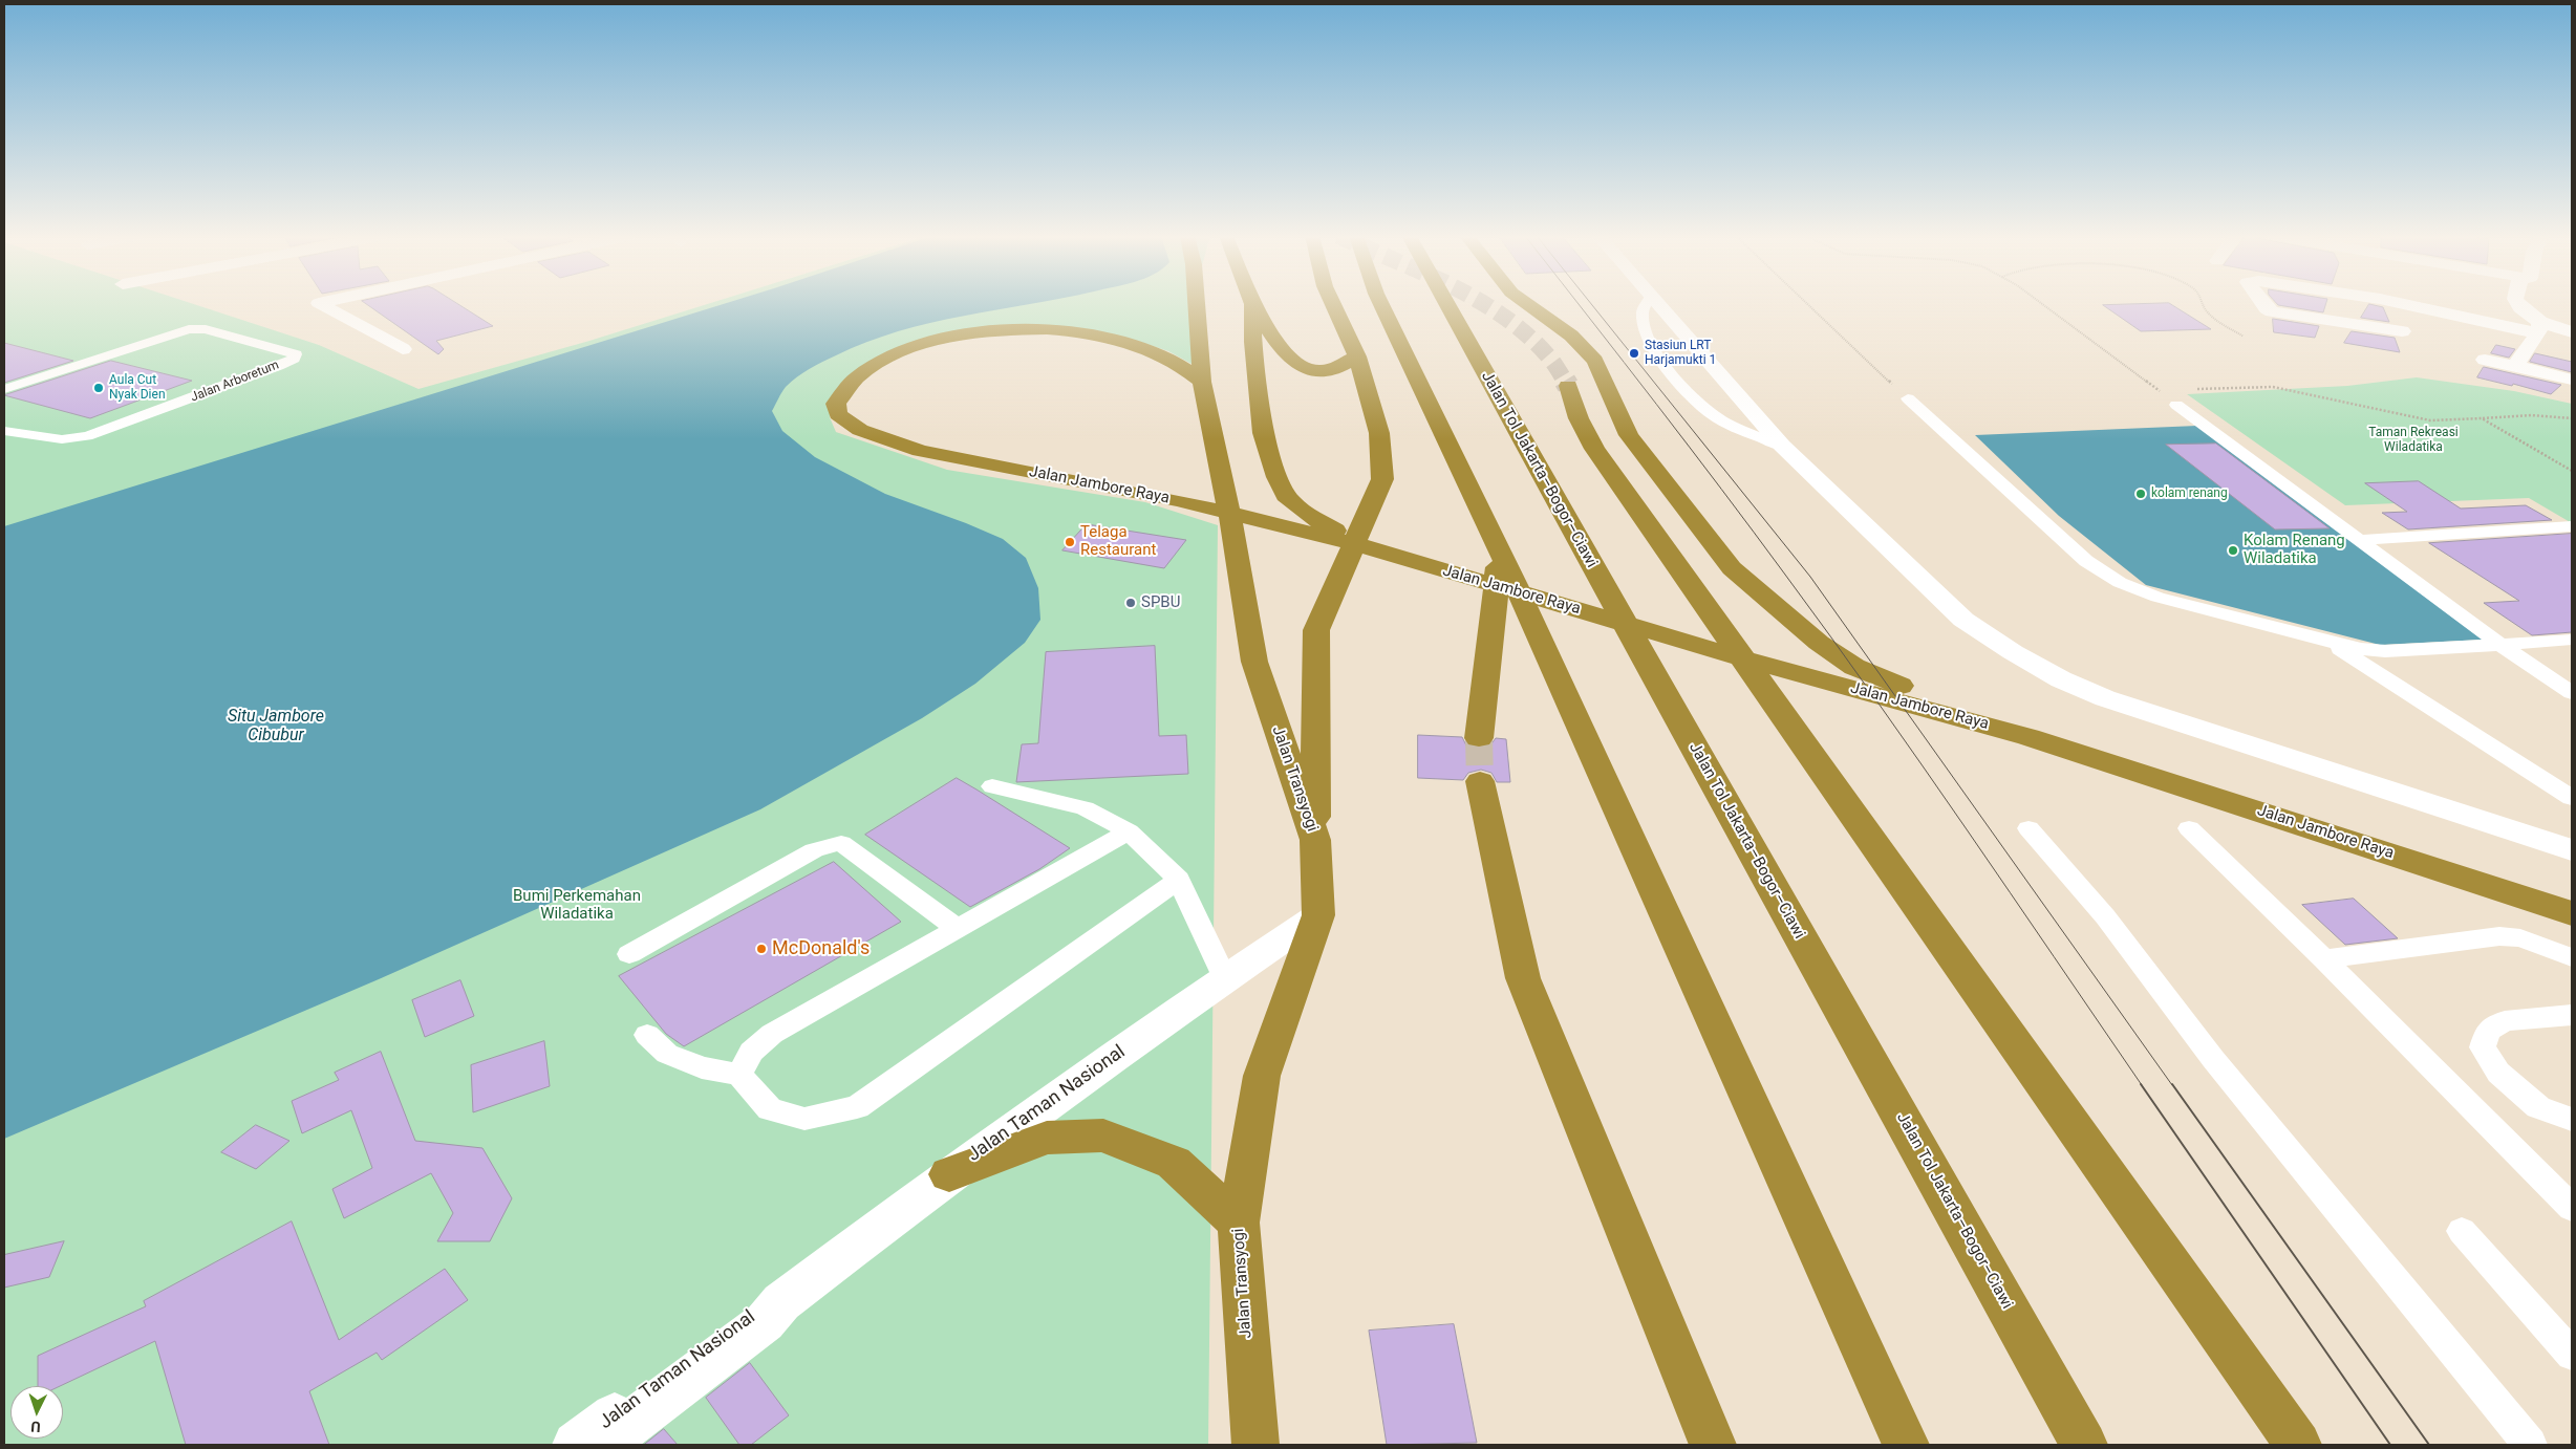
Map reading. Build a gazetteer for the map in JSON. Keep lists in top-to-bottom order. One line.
{"streets":{"highway":["Jalan Tol Jakarta–Bogor–Ciawi","Jalan Jambore Raya","Jalan Transyogi"],"street":["Jalan Taman Nasional"],"lane":["Jalan Arboretum"]},"crossings":[["Jalan Jambore Raya","Jalan Transyogi"],["Jalan Transyogi","Jalan Taman Nasional"]],"water":["Situ Jambore Cibubur"],"parks":["Taman Rekreasi Wiladatika","Bumi Perkemahan Wiladatika"],"places":["Stasiun LRT Harjamukti 1","Aula Cut Nyak Dien","kolam renang","Telaga Restaurant","Kolam Renang Wiladatika","SPBU","McDonald's"],"north":"bottom"}
